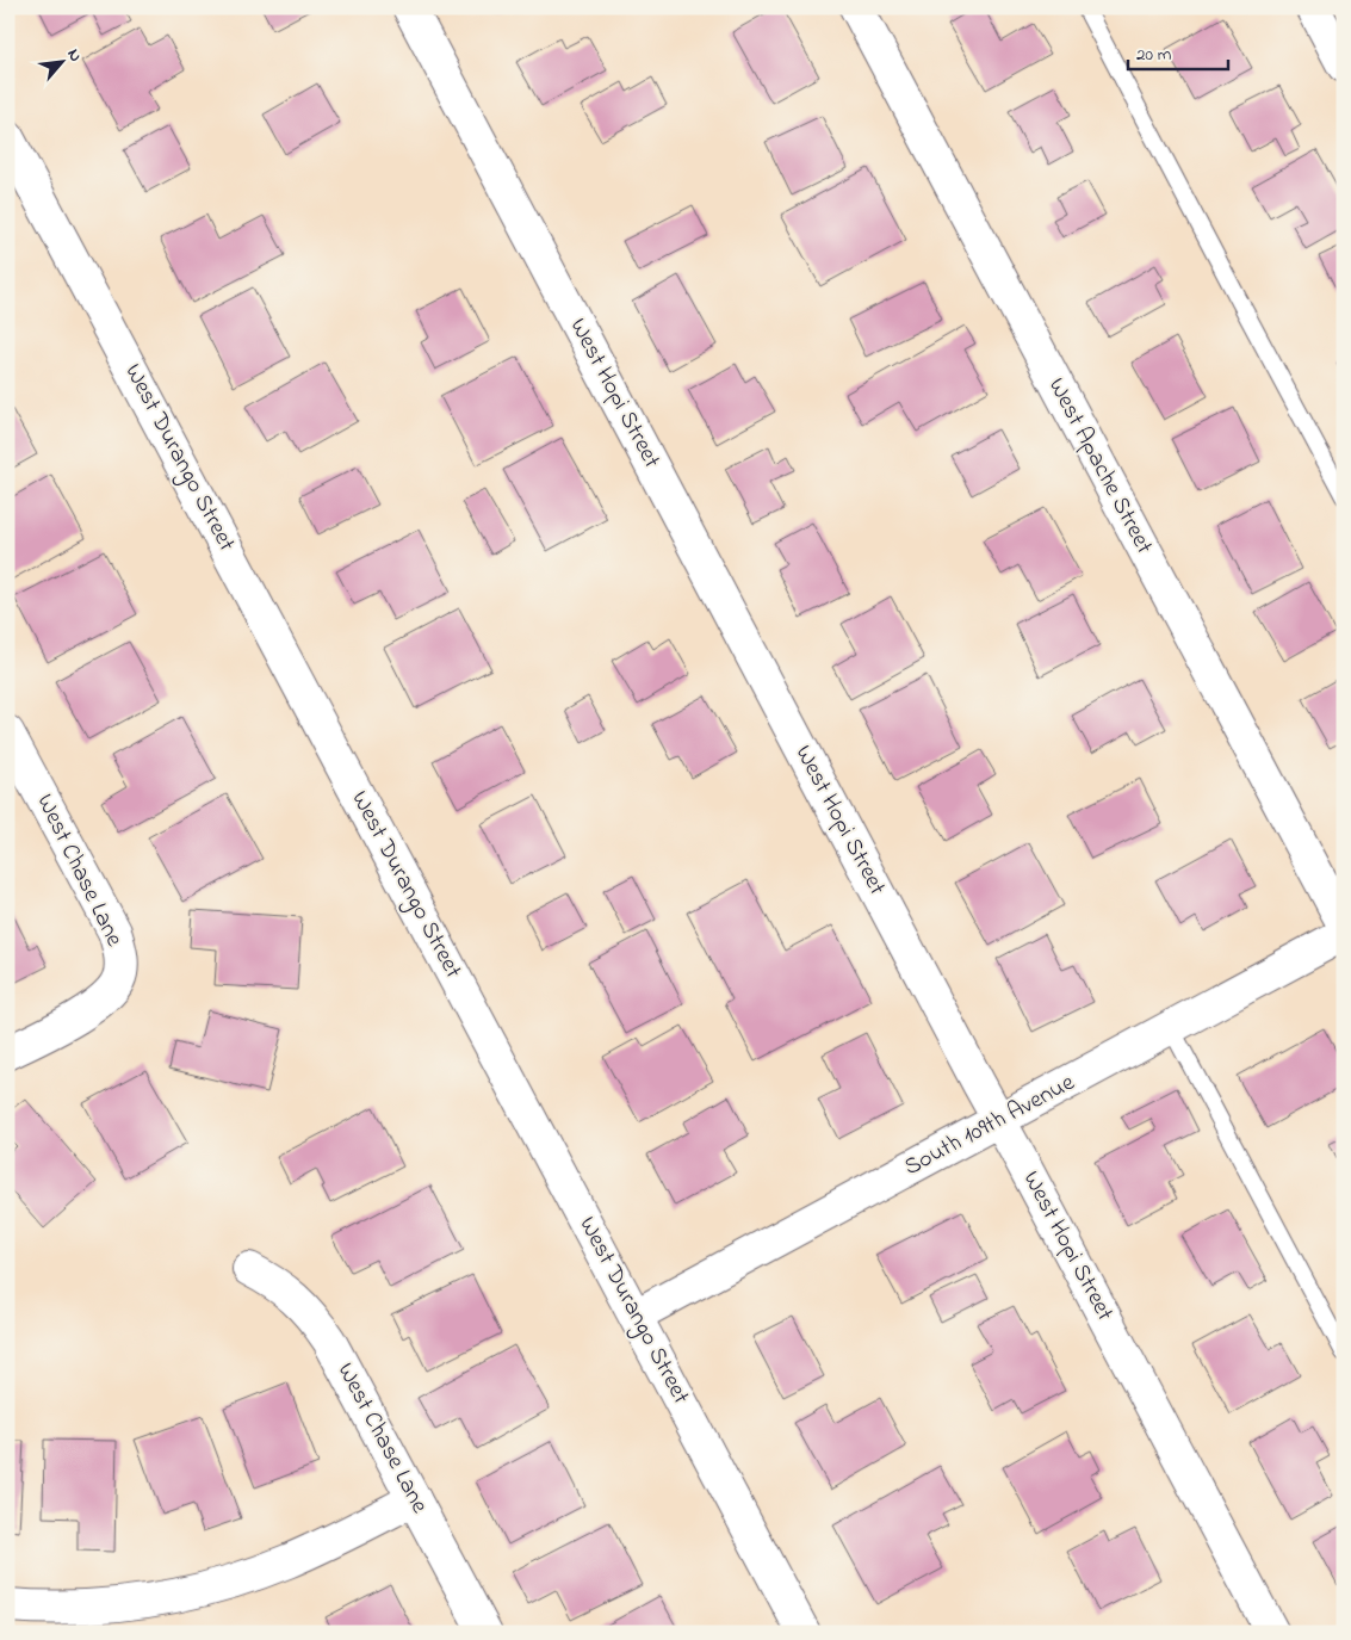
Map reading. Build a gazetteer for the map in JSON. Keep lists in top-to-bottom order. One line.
{"streets":{"street":["West Hopi Street","West Durango Street","West Apache Street","West Chase Lane","South 109th Avenue"]},"crossings":[["West Hopi Street","South 109th Avenue"],["West Durango Street","South 109th Avenue"]],"scale_bar":"20 m","north":"top right"}
